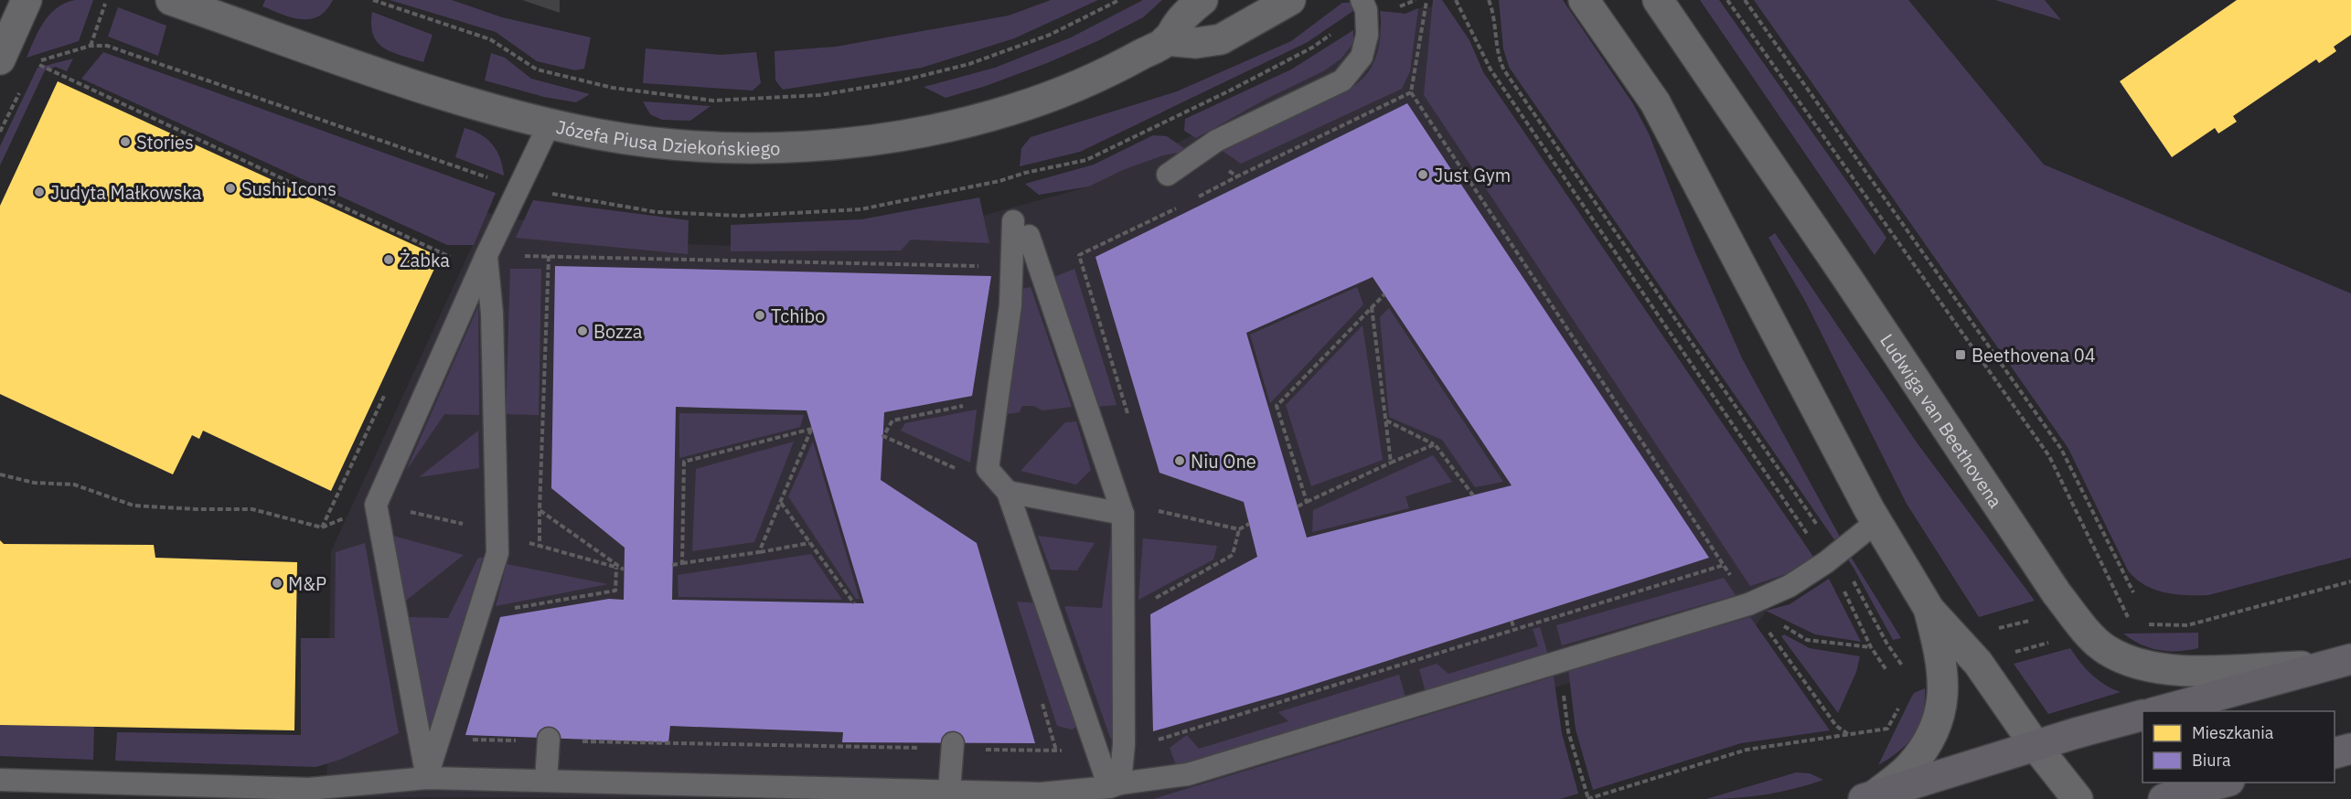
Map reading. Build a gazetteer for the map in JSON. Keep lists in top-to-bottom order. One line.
{"streets":{"street":["Józefa Piusa Dziekońskiego","Ludwiga van Beethovena"]},"places":{"other":["Stories","Just Gym","Sushi Icons","Judyta Małkowska","Żabka","Tchibo","Bozza","Niu One","M&P"],"transit":["Beethovena 04"]},"legend":["Mieszkania","Biura"]}
